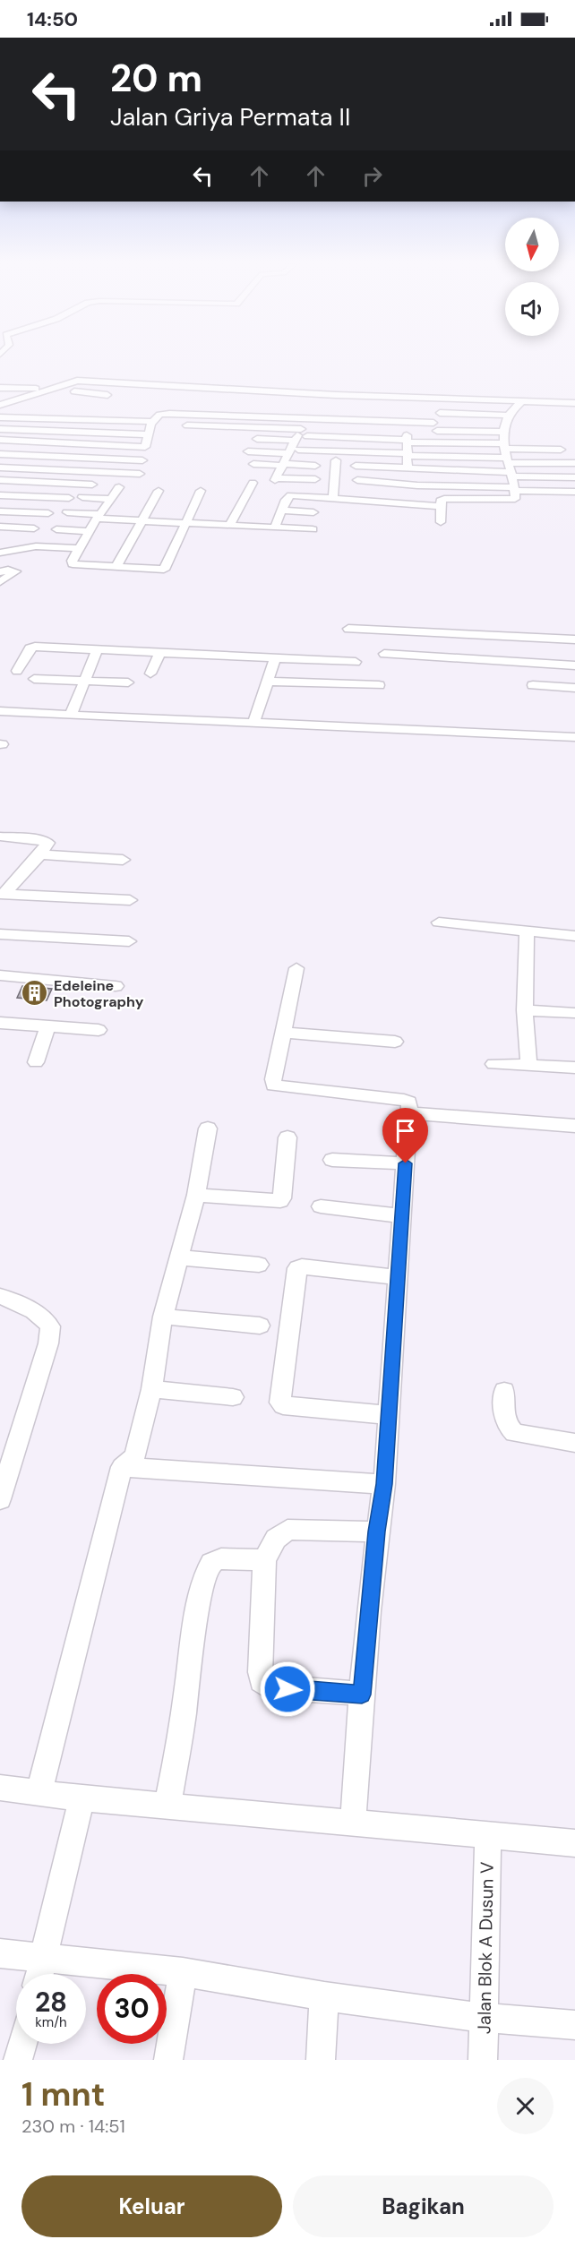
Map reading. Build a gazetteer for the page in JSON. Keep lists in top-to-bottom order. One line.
{"streets":{"street":["Jalan Blok A Dusun V"]},"places":{"building":["Edeleine Photography"]},"north":"bottom","page":{"status":"14:50","turn":["20 m","Jalan Griya Permata II"],"speed":"28 km/h","limit":"30","heading":["1 mnt","230 m · 14:51"],"buttons":["Keluar","Bagikan"]}}
